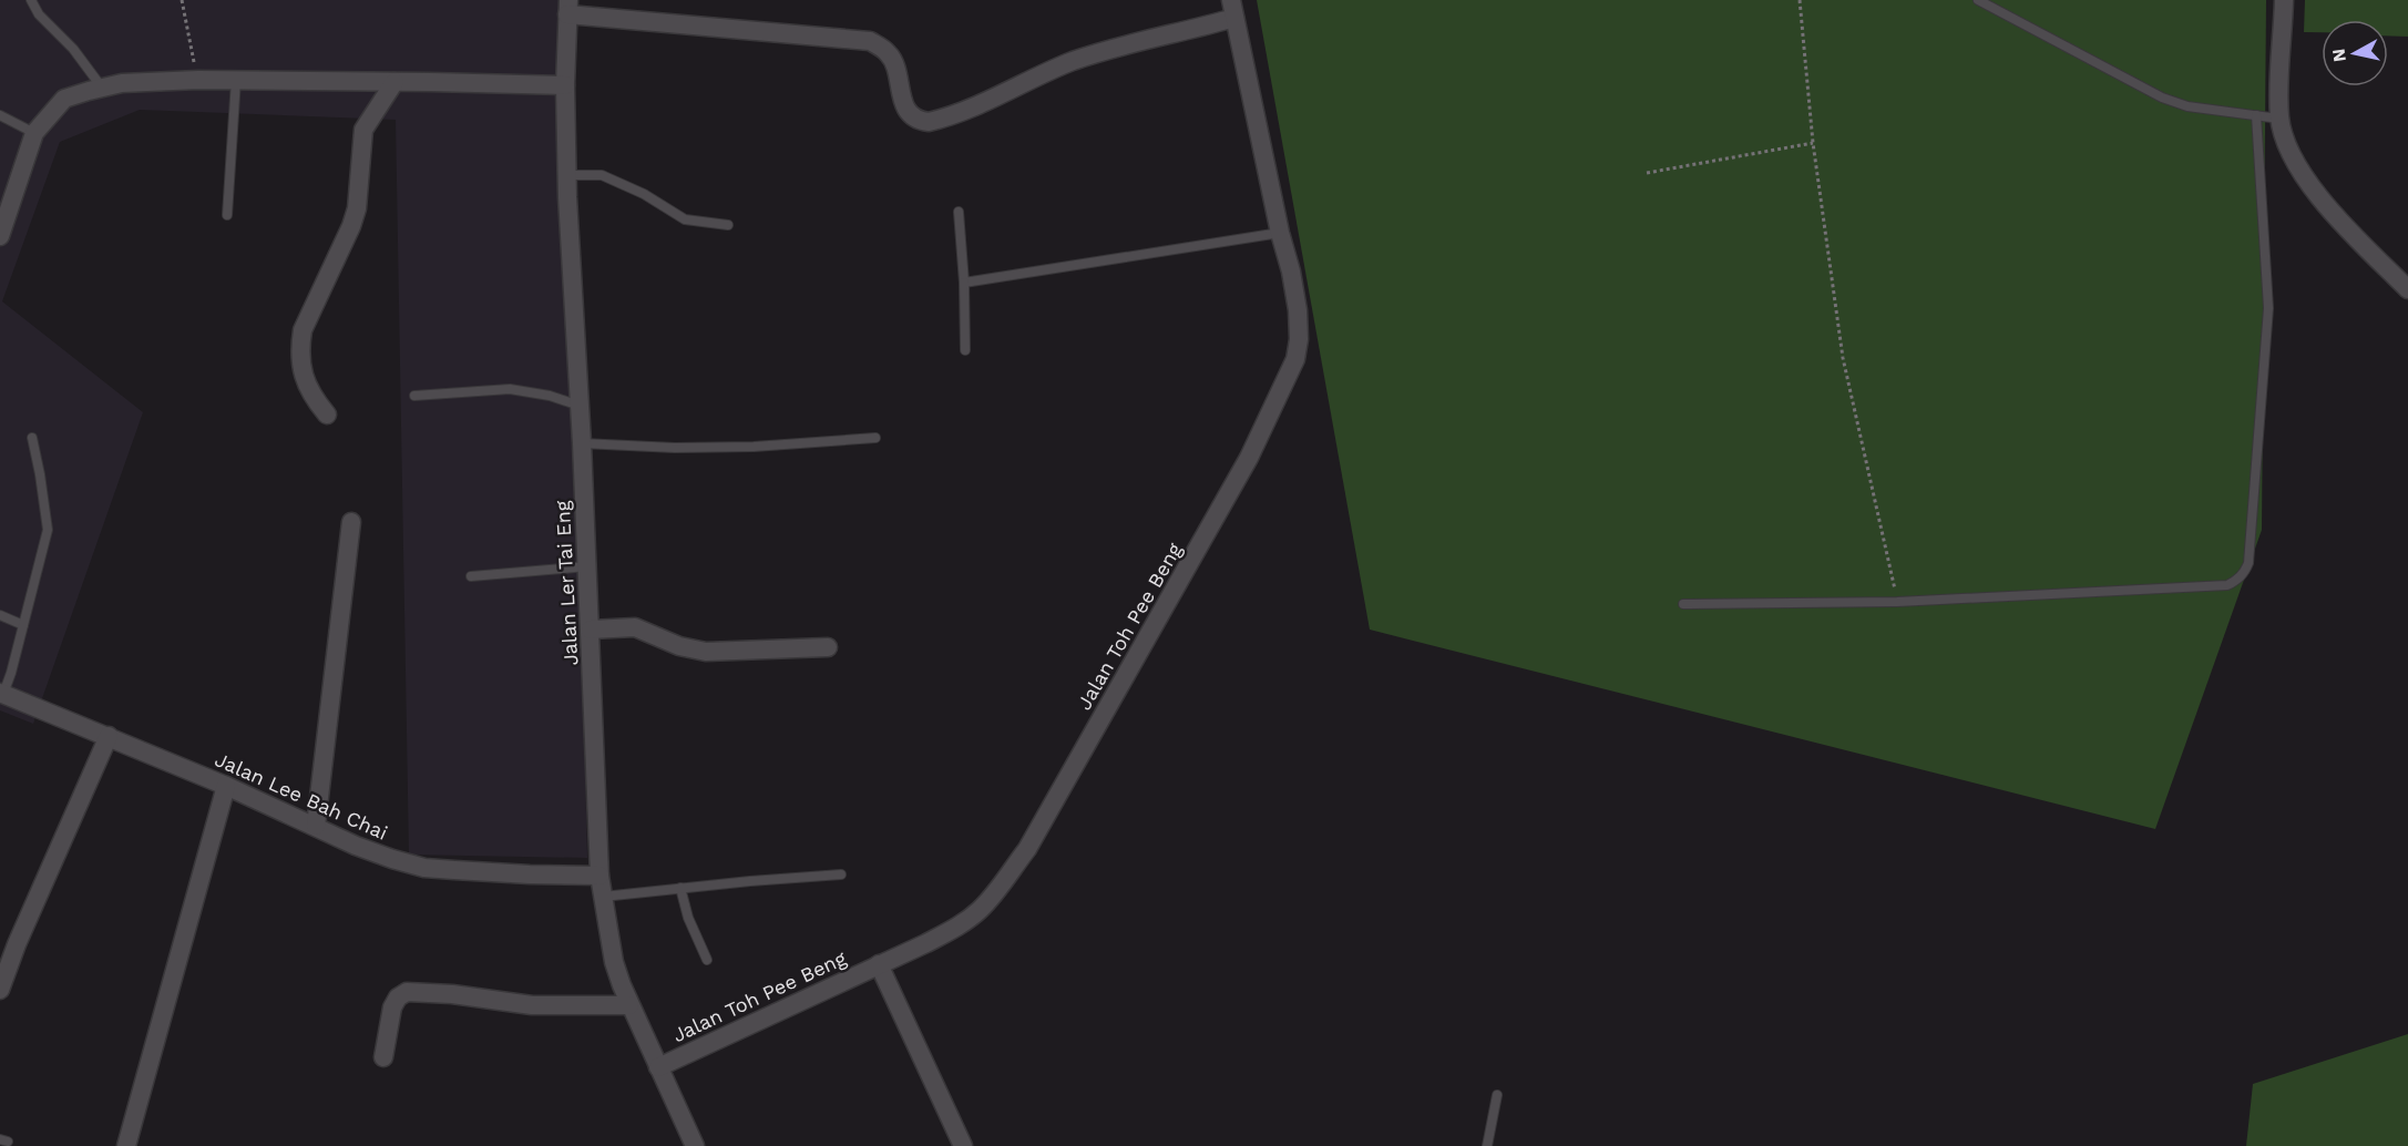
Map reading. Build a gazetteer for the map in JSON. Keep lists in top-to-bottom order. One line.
{"streets":{"street":["Jalan Ler Tai Eng","Jalan Toh Pee Beng","Jalan Lee Bah Chai"]},"crossings":[["Jalan Ler Tai Eng","Jalan Toh Pee Beng"],["Jalan Ler Tai Eng","Jalan Lee Bah Chai"]],"north":"left"}
